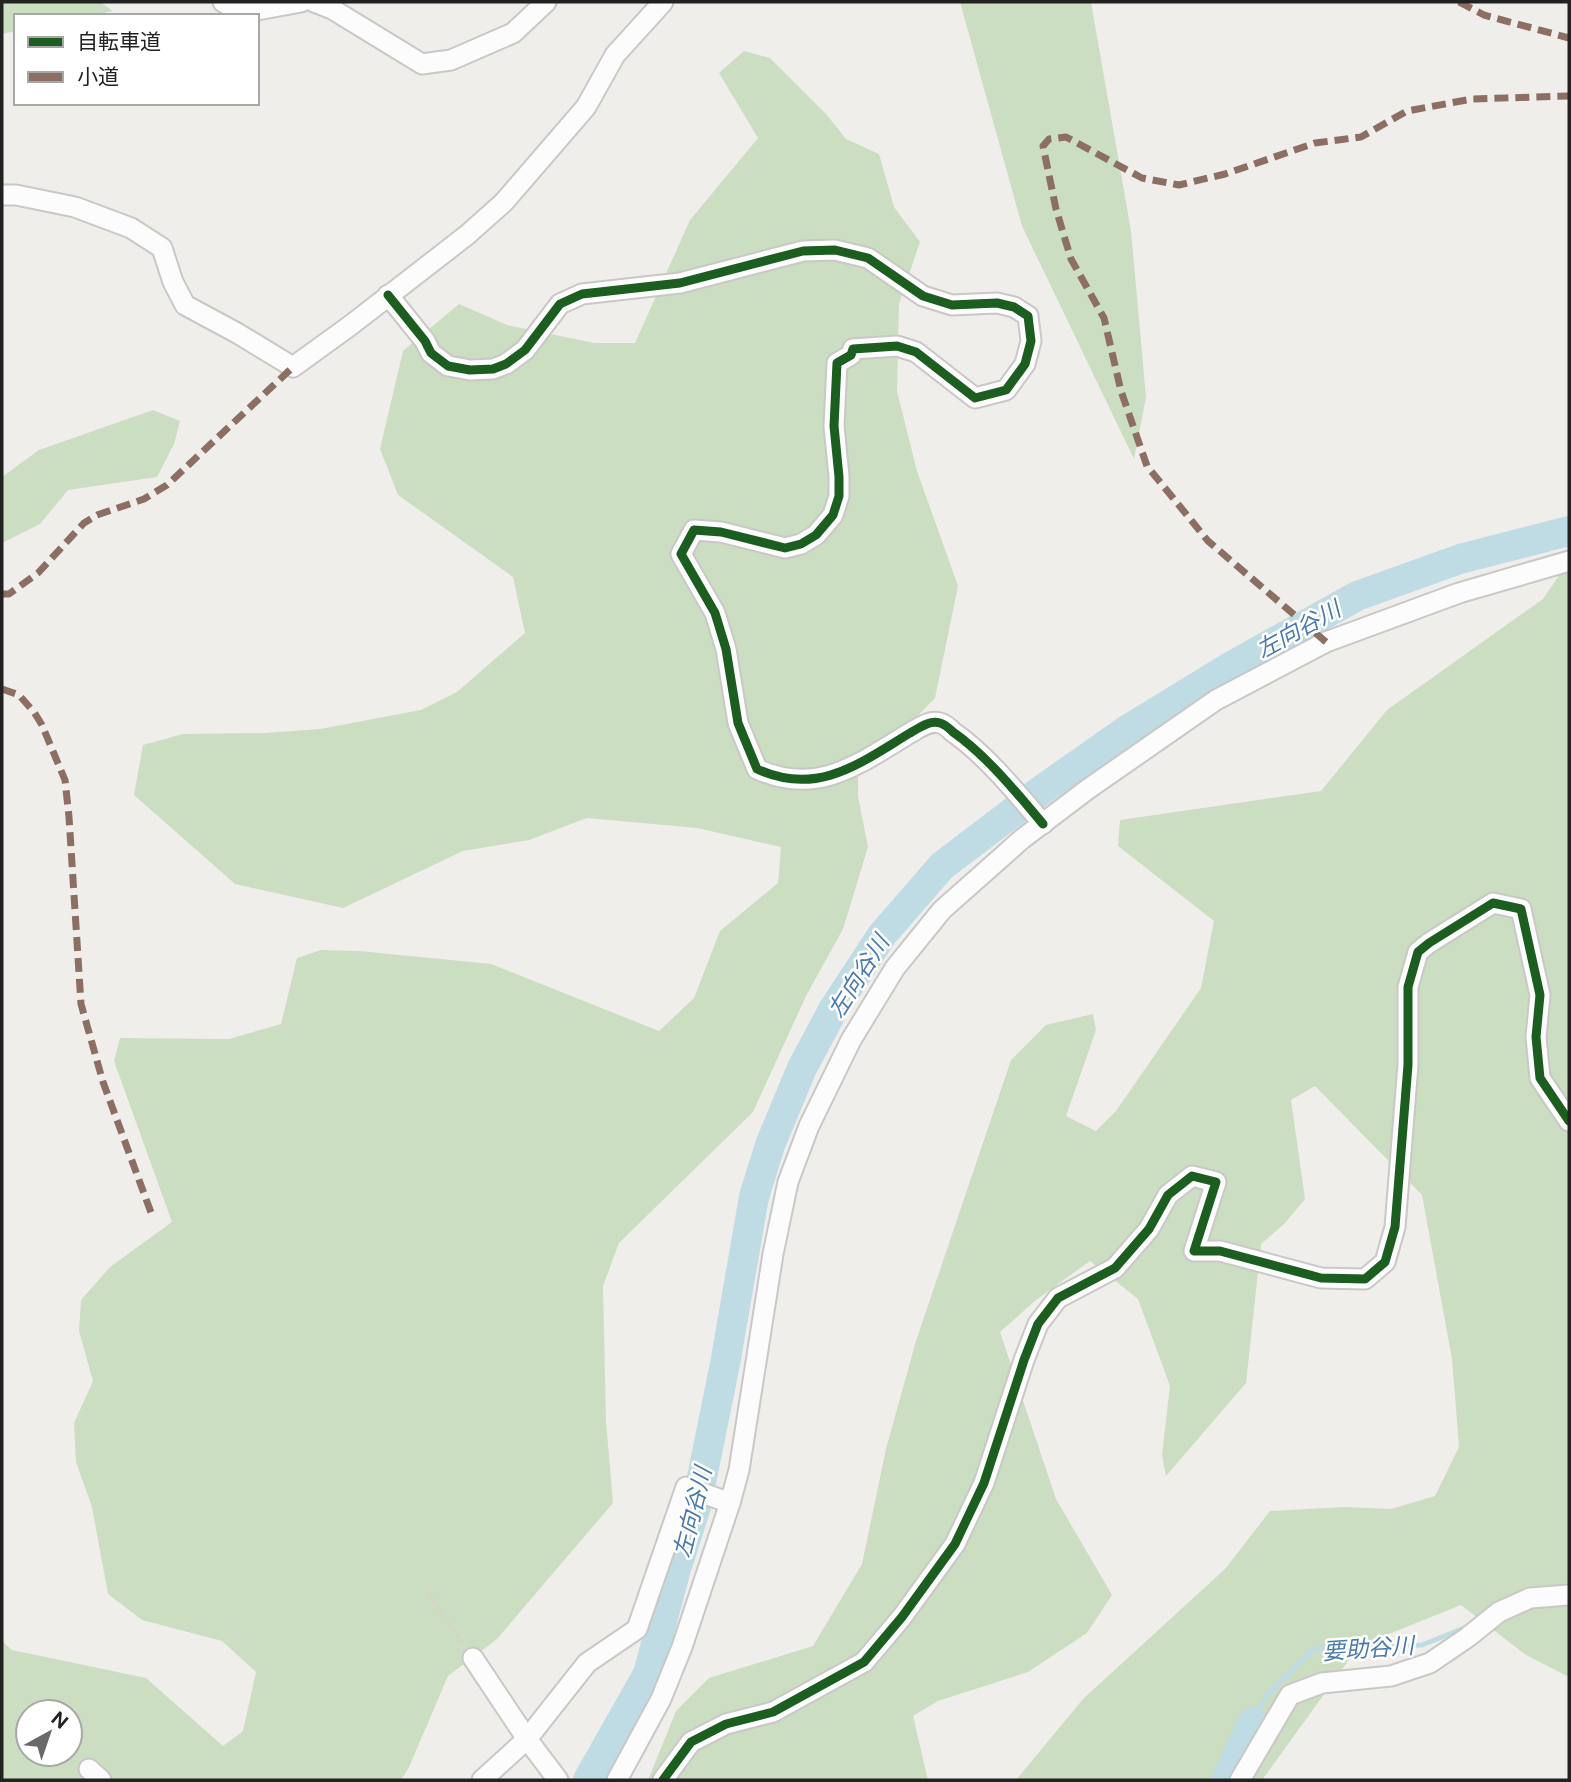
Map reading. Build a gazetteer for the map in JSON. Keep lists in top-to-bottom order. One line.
{"water":["左向谷川","要助谷川"],"legend":["自転車道","小道"],"north":"top right"}
